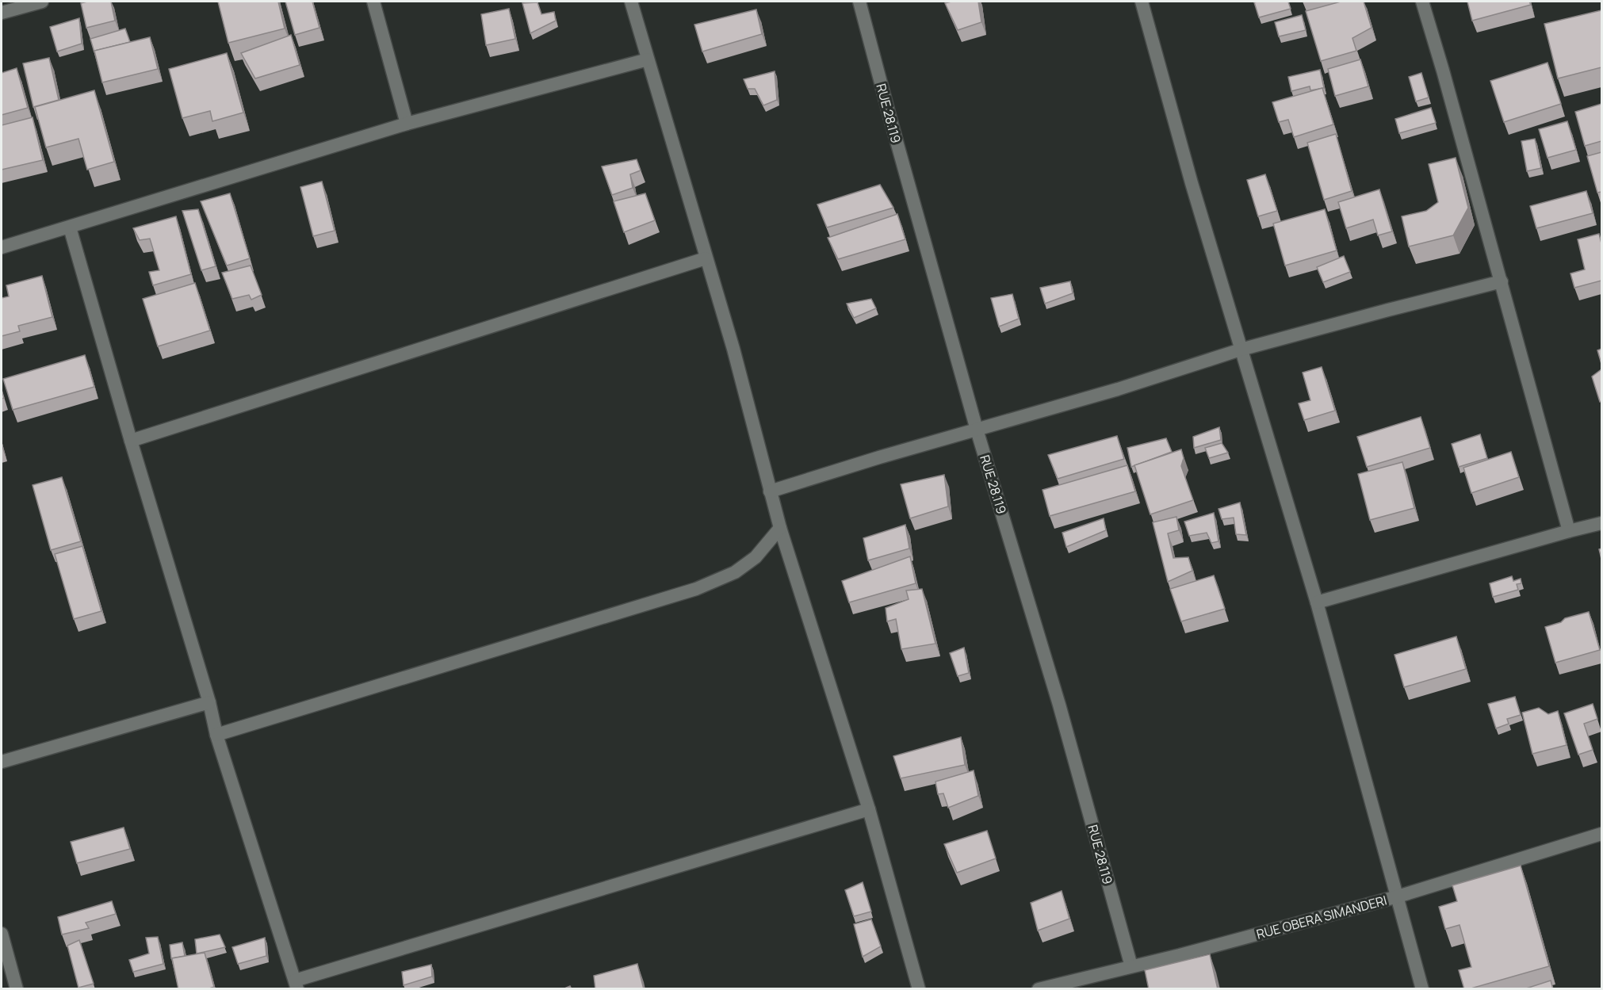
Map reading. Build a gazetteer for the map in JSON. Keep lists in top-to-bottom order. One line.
{"streets":{"street":["RUE 28.119","RUE OBERA SIMANDERI"]},"crossings":[["RUE 28.119","RUE OBERA SIMANDERI"]]}
